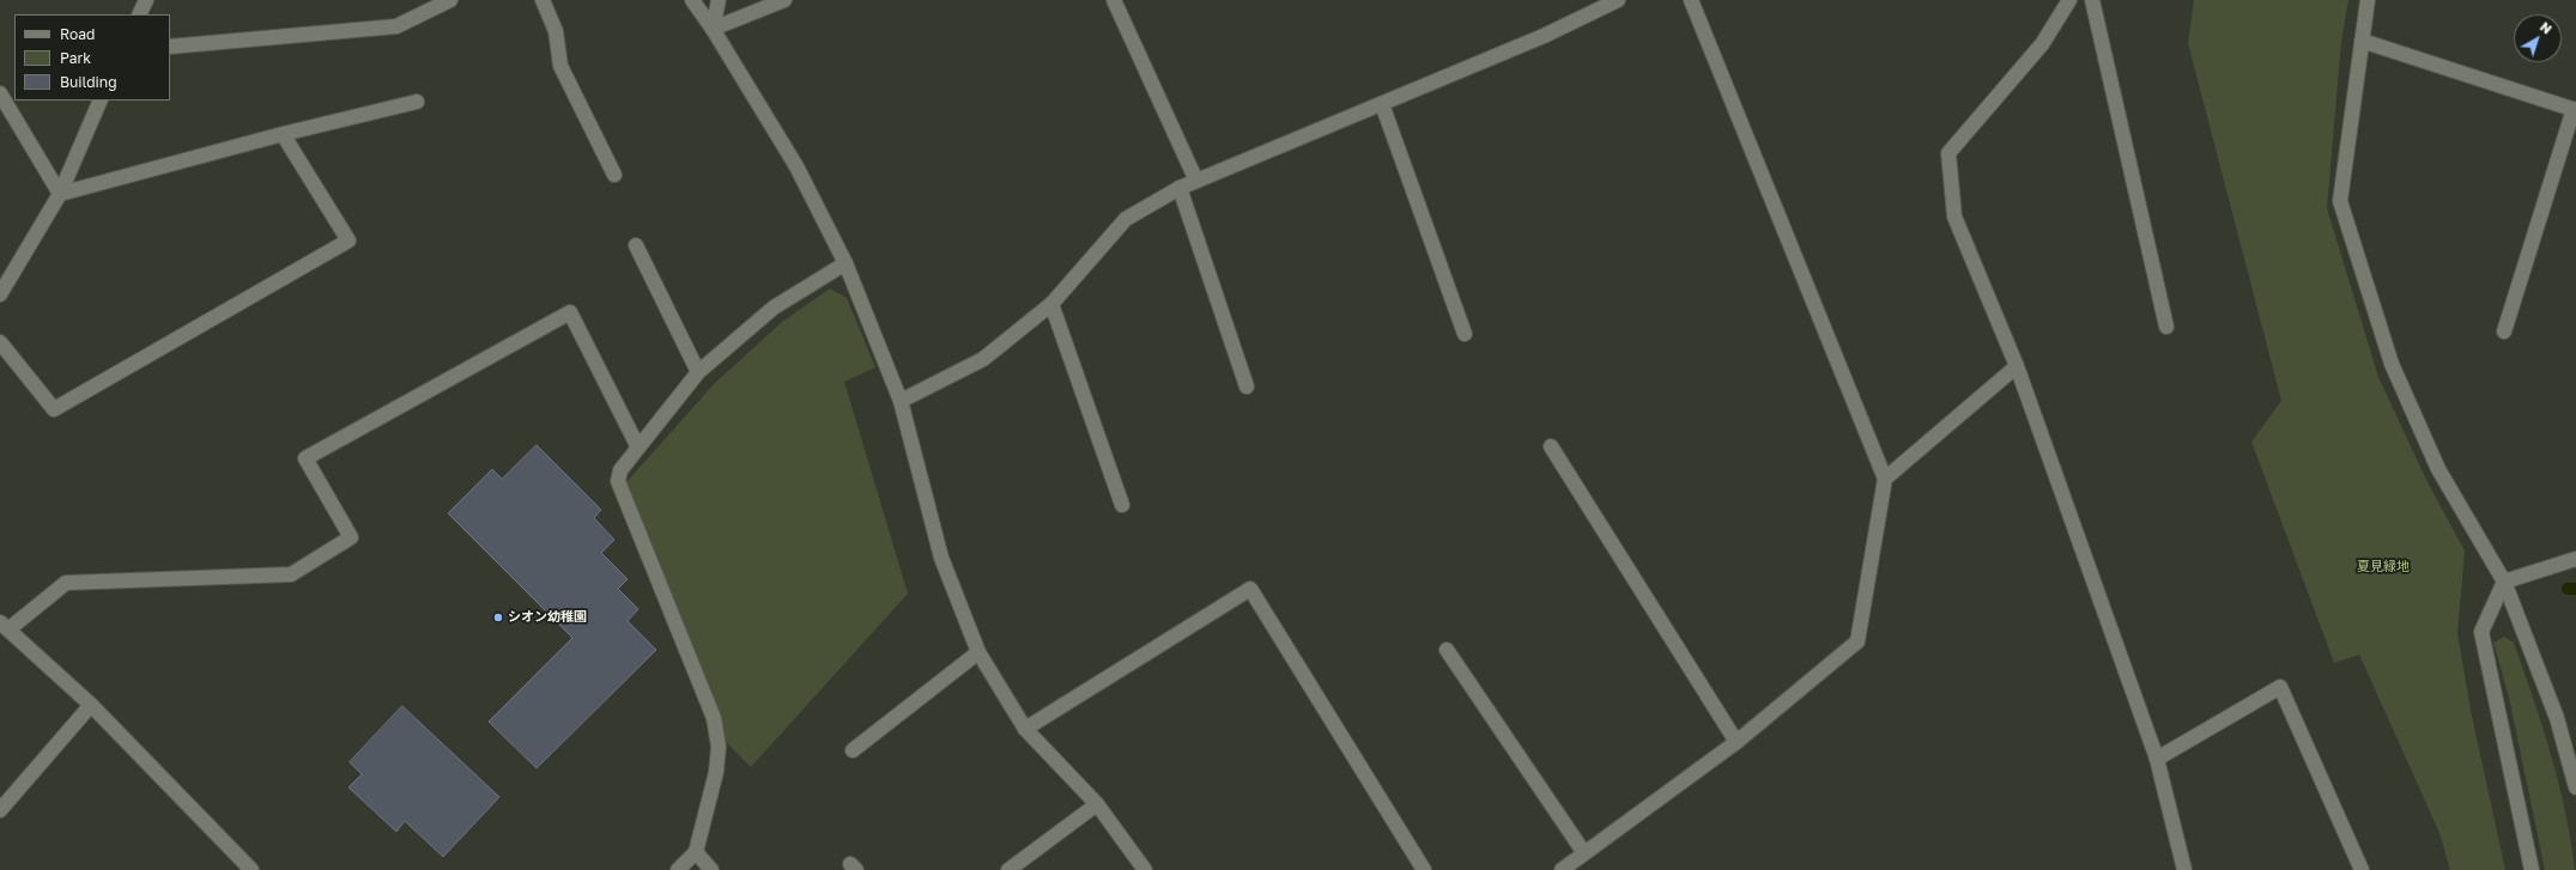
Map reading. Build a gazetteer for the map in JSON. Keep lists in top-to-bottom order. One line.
{"parks":["夏見緑地"],"places":["シオン幼稚園"],"legend":["Road","Park","Building"],"north":"top right"}
